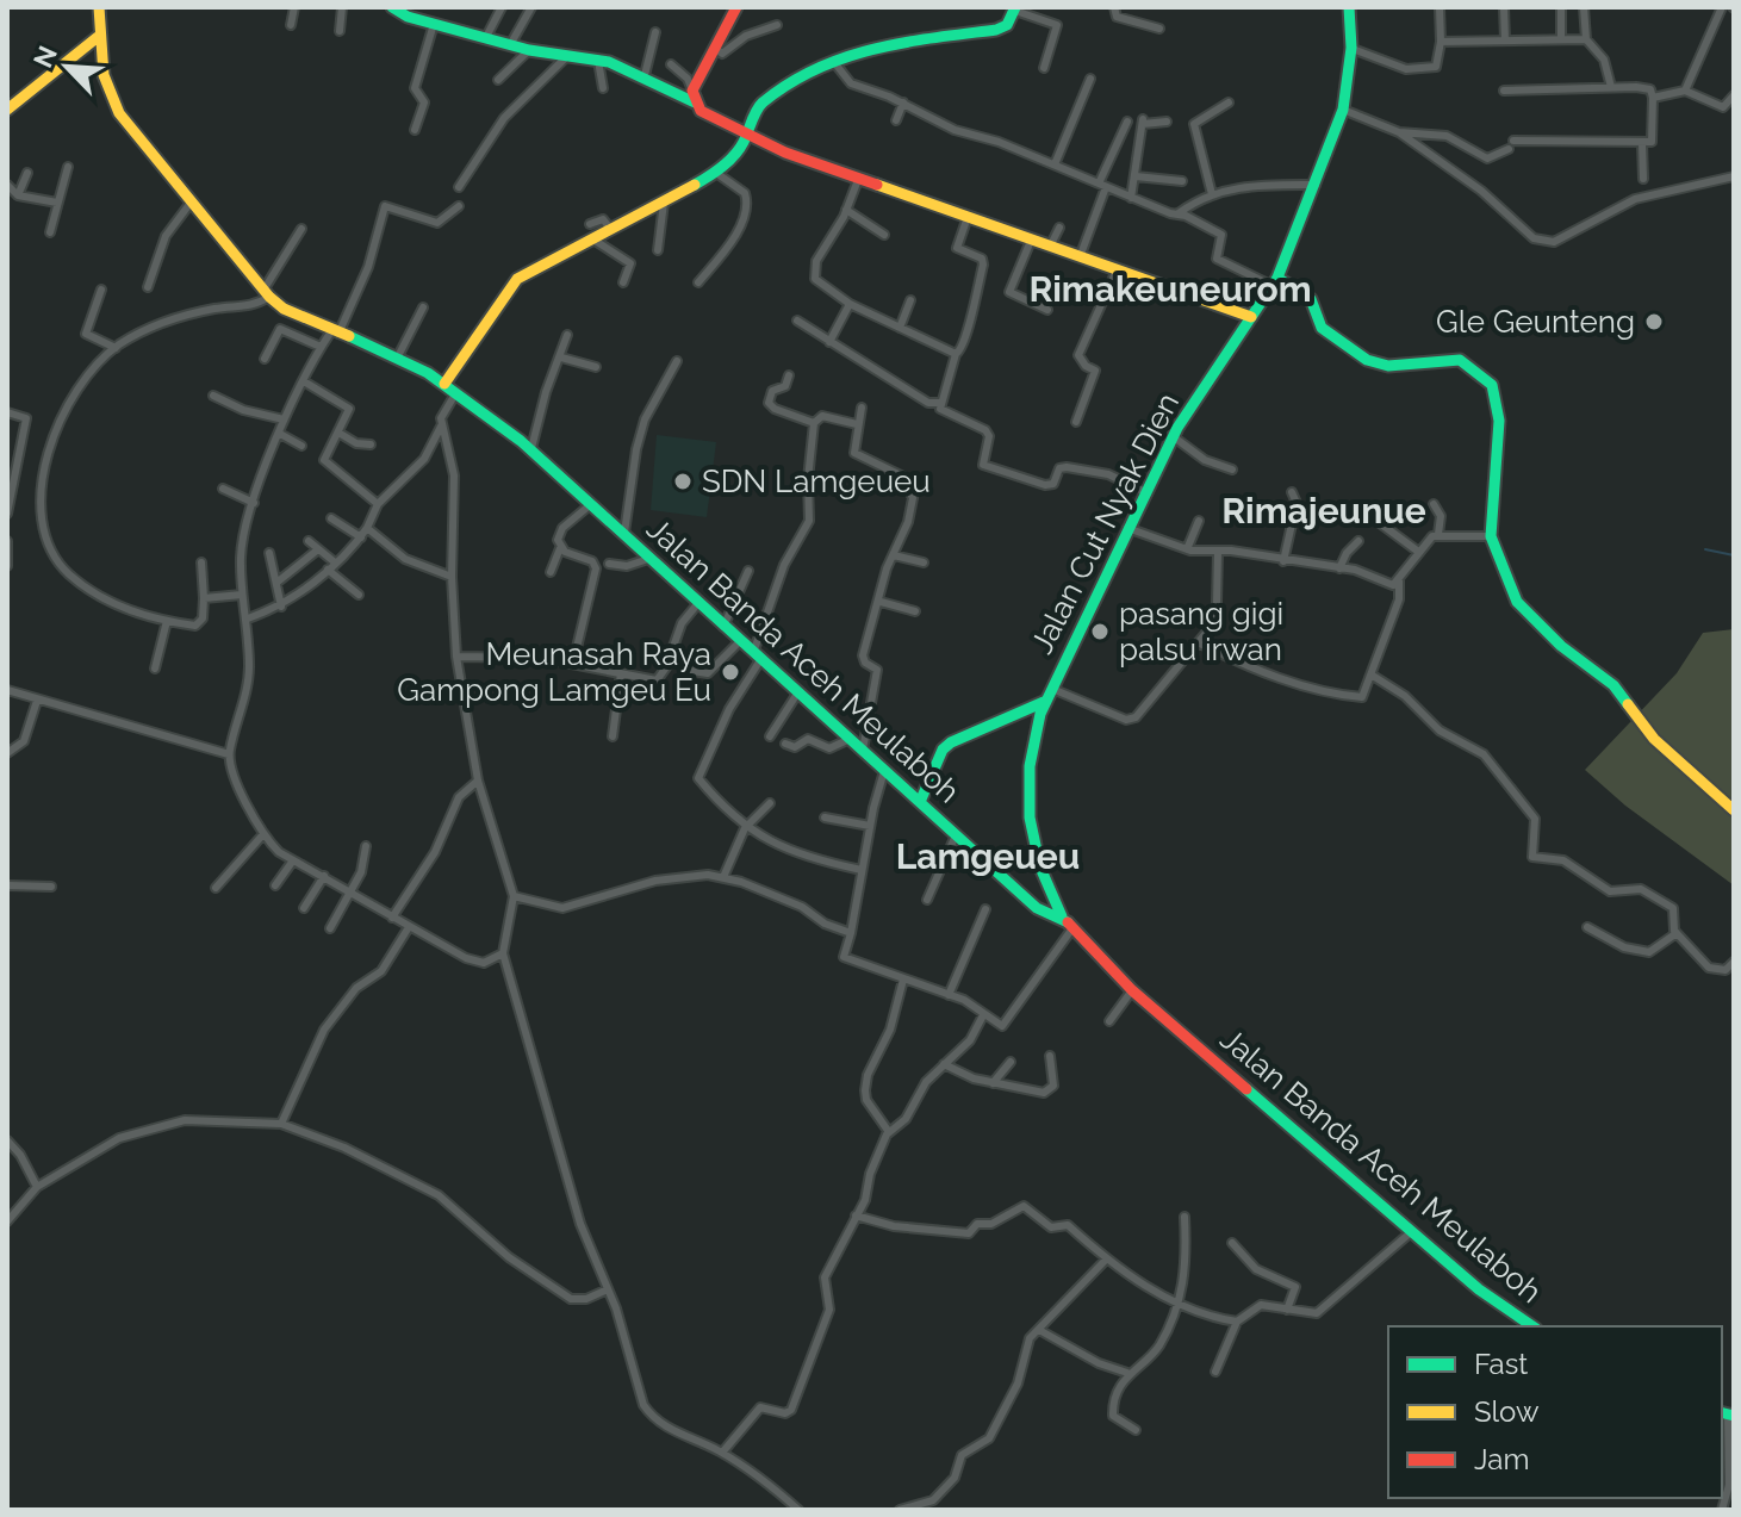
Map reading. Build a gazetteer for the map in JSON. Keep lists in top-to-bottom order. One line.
{"streets":{"main road":["Jalan Cut Nyak Dien","Jalan Banda Aceh Meulaboh"]},"crossings":[["Jalan Cut Nyak Dien","Jalan Banda Aceh Meulaboh"]],"districts":["Rimakeuneurom","Rimajeunue","Lamgeueu"],"places":["Gle Geunteng","SDN Lamgeueu","pasang gigi palsu irwan","Meunasah Raya Gampong Lamgeu Eu"],"legend":["Fast","Slow","Jam"],"north":"top left"}
